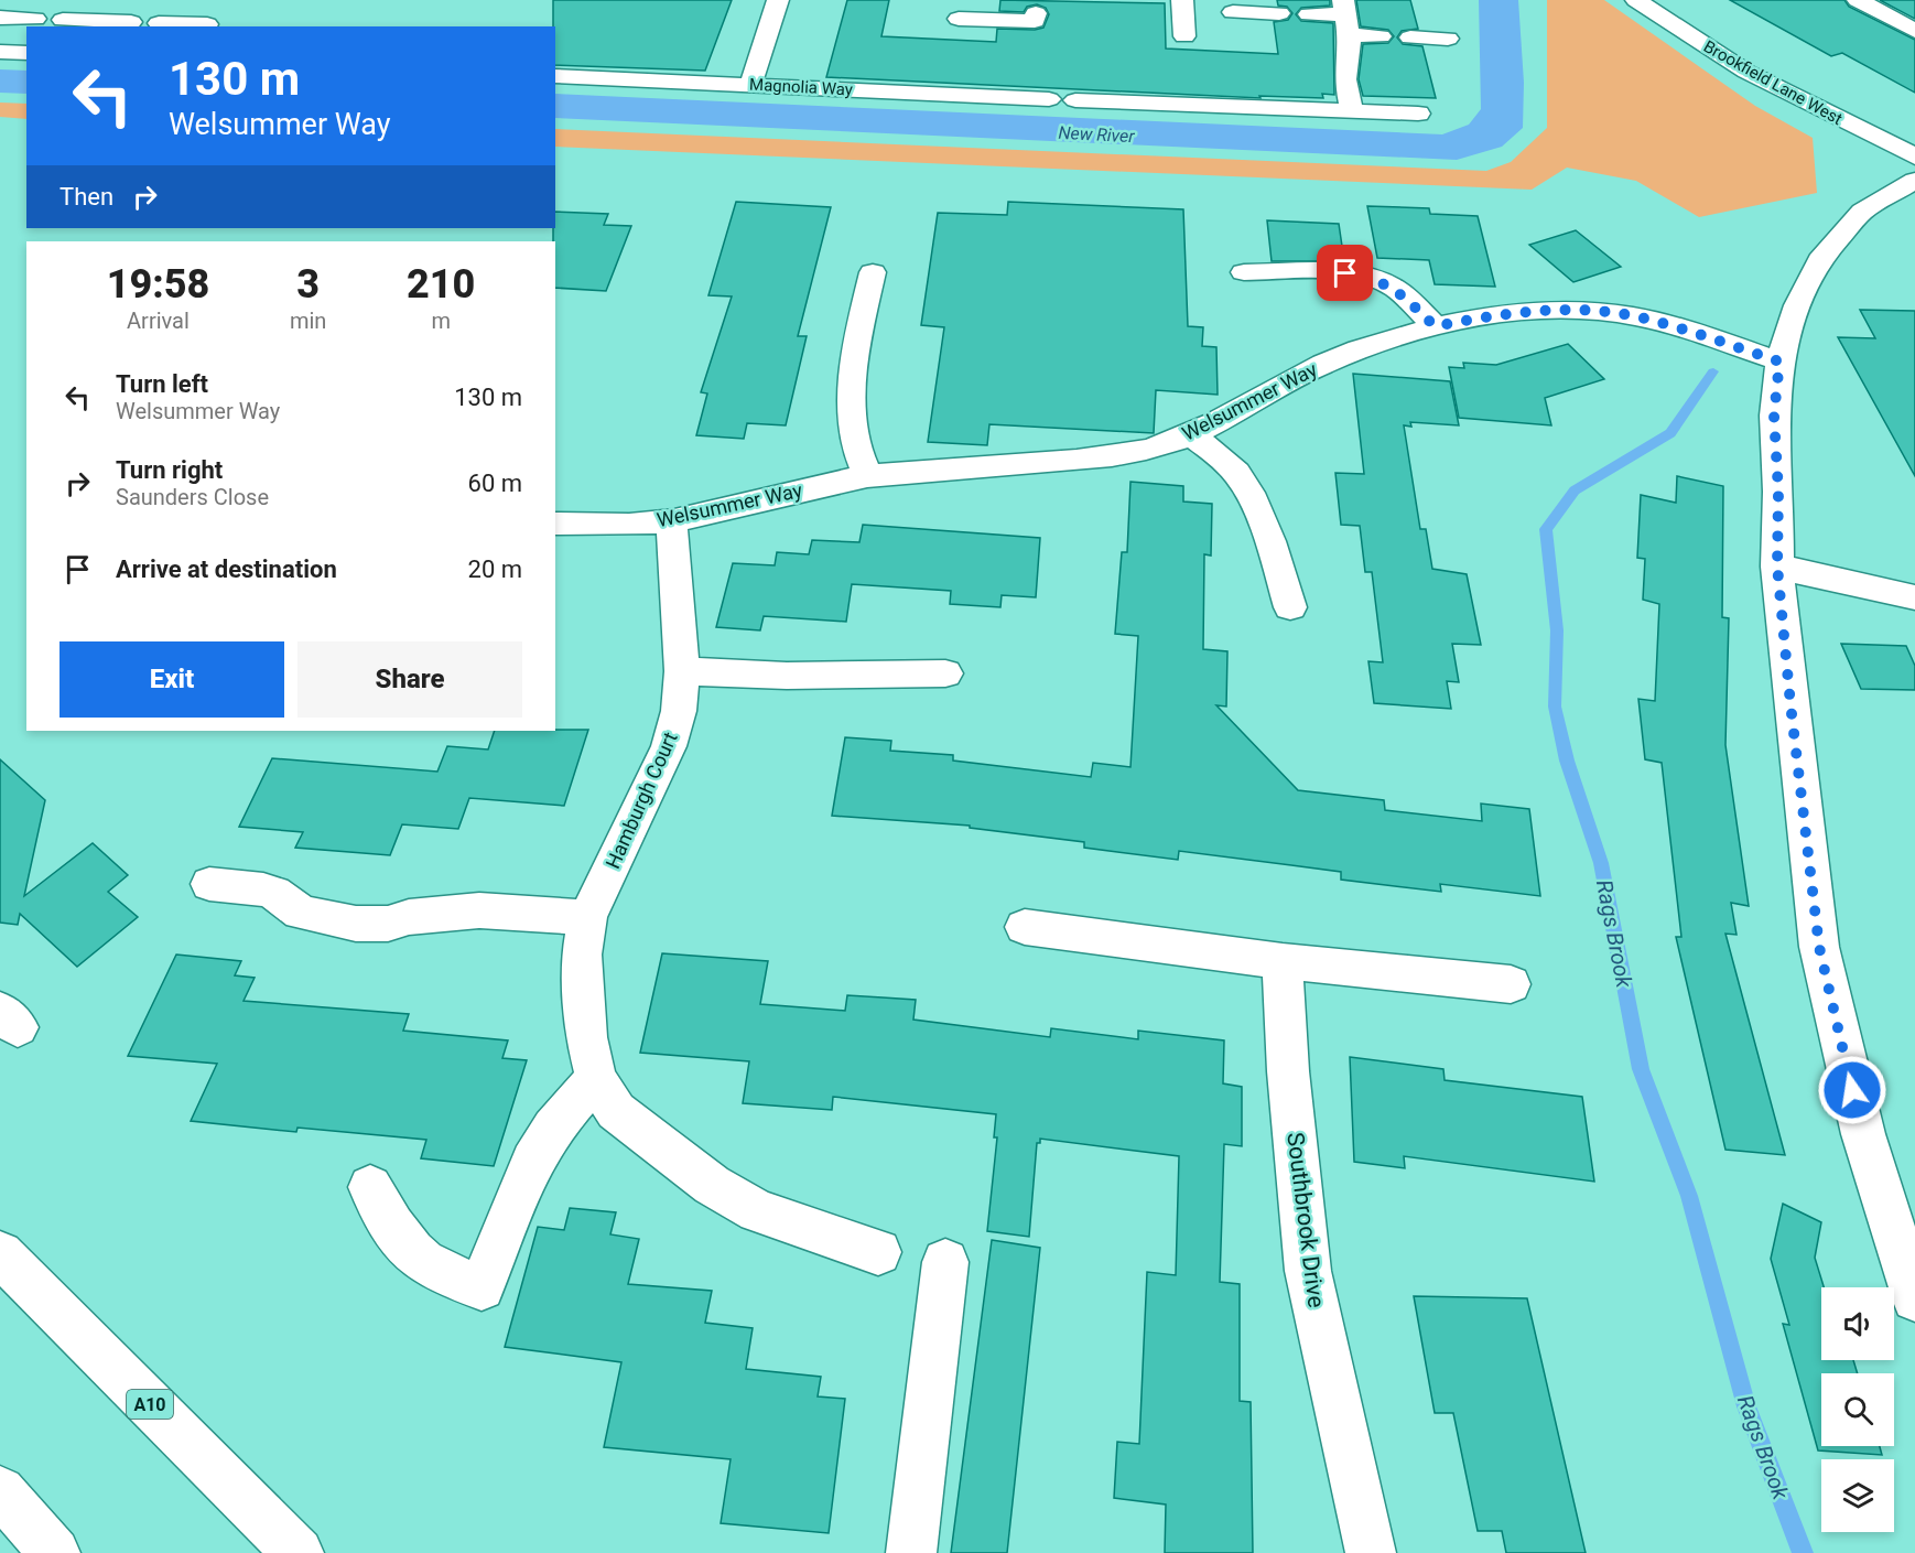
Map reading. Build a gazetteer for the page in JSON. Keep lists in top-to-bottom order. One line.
{"streets":{"main road":["Brookfield Lane West","Magnolia Way","Welsummer Way","Hamburgh Court","Southbrook Drive","A10"]},"crossings":[["Welsummer Way","Hamburgh Court"]],"water":["New River","Rags Brook"],"page":{"turn":["130 m","Welsummer Way"],"then":"Then","eta":["19:58","Arrival","3","min","210","m"],"list":[{"name":"Turn left","note":"Welsummer Way","value":"130 m"},{"name":"Turn right","note":"Saunders Close","value":"60 m"},{"name":"Arrive at destination","value":"20 m"}],"buttons":["Exit","Share"]}}
